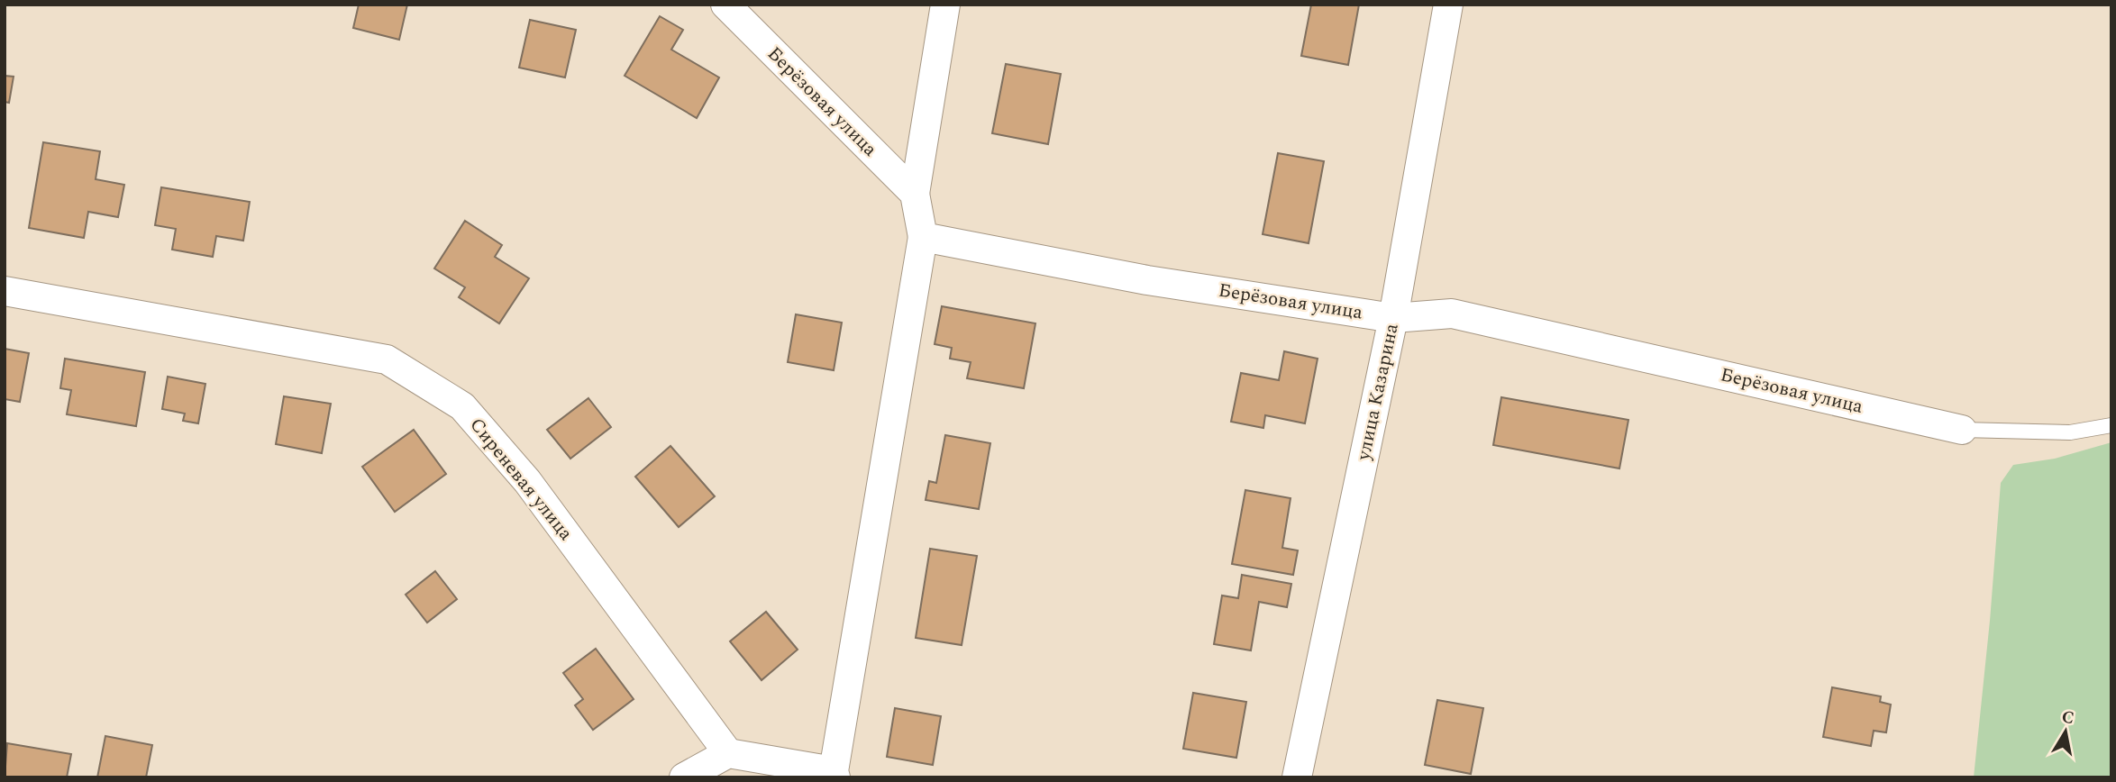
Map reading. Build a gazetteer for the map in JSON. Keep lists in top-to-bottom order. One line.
{"streets":{"street":["Берёзовая улица","улица Казарина","Сиреневая улица"]},"crossings":[["Берёзовая улица","улица Казарина"]],"north":"top"}
